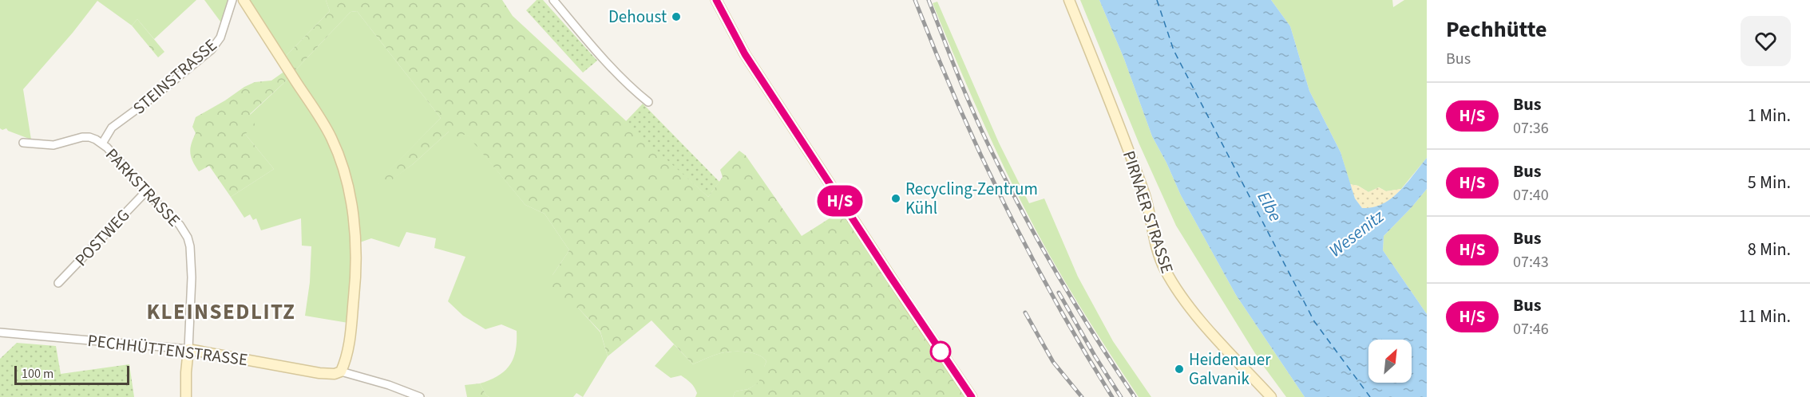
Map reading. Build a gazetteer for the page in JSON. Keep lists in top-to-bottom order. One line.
{"streets":{"street":["STEINSTRASSE","PARKSTRASSE","PIRNAER STRASSE","POSTWEG","PECHHÜTTENSTRASSE"]},"crossings":[["STEINSTRASSE","PARKSTRASSE"],["PARKSTRASSE","POSTWEG"],["PARKSTRASSE","PECHHÜTTENSTRASSE"]],"districts":["KLEINSEDLITZ"],"water":["Elbe","Wesenitz"],"places":["Dehoust","Recycling-Zentrum Kühl","Heidenauer Galvanik"],"lines":["bus line H/S"],"scale_bar":"100 m","north":"top right","page":{"on_map":"H/S","heading":["Pechhütte","Bus"],"list":[{"mark":"H/S","name":"Bus","note":"07:36","value":"1 Min."},{"mark":"H/S","name":"Bus","note":"07:40","value":"5 Min."},{"mark":"H/S","name":"Bus","note":"07:43","value":"8 Min."},{"mark":"H/S","name":"Bus","note":"07:46","value":"11 Min."}],"scale":"100 m"}}
